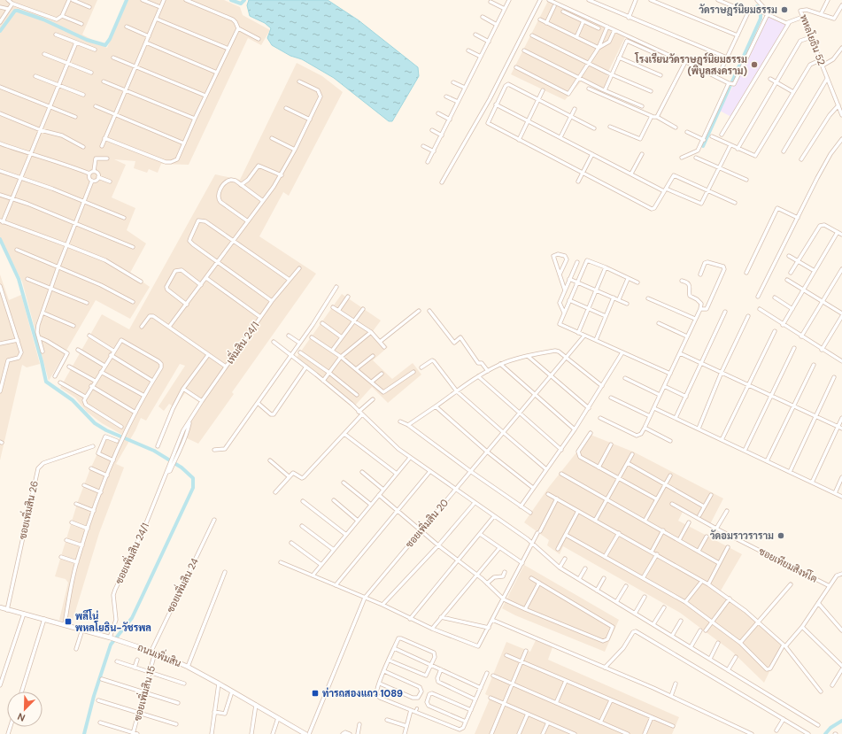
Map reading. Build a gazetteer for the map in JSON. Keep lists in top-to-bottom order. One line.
{"streets":{"street":["พหลโยธิน 52","เพิ่มสิน 24/1","ซอยเพิ่มสิน 26","ซอยเพิ่มสิน 20","ซอยเพิ่มสิน 24/1","ซอยเทียมสิงห์โต","ซอยเพิ่มสิน 24","ถนนเพิ่มสิน","ซอยเพิ่มสิน 15"]},"crossings":[["เพิ่มสิน 24/1","ซอยเพิ่มสิน 24/1"],["ซอยเพิ่มสิน 26","ถนนเพิ่มสิน"],["ซอยเพิ่มสิน 24/1","ถนนเพิ่มสิน"],["ซอยเพิ่มสิน 24","ถนนเพิ่มสิน"],["ซอยเพิ่มสิน 24","ซอยเพิ่มสิน 15"],["ถนนเพิ่มสิน","ซอยเพิ่มสิน 15"]],"places":{"other":["วัดราษฎร์นิยมธรรม","โรงเรียนวัดราษฎร์นิยมธรรม (พิบูลสงคราม)","วัดอมราวราราม"],"transit":["พลีโน่ พหลโยธิน-วัชรพล","ท่ารถสองแถว 1089"]},"north":"bottom left"}
